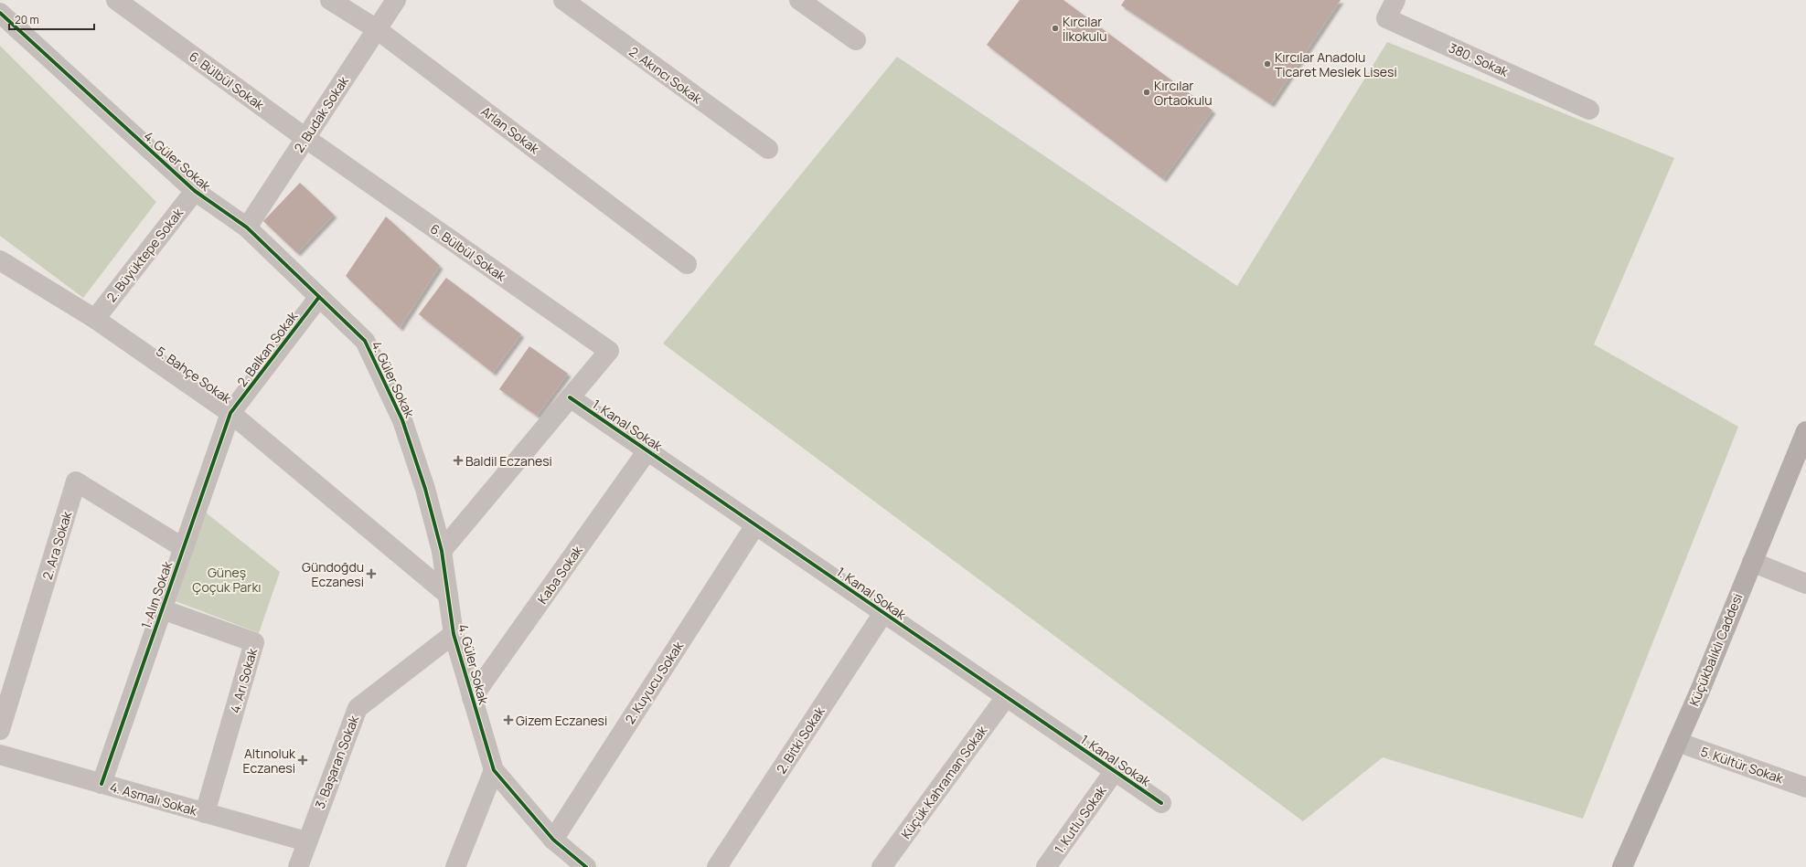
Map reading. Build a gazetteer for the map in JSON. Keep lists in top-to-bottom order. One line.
{"streets":{"main road":["Küçükbalıklı Caddesi"],"street":["380. Sokak","2. Akıncı Sokak","6. Bülbül Sokak","2. Budak Sokak","Arlan Sokak","4. Güler Sokak","2. Büyüktepe Sokak","2. Balkan Sokak","5. Bahçe Sokak","1. Kanal Sokak","2. Ara Sokak","Kaba Sokak","1. Alın Sokak","4. Arı Sokak","2. Kuyucu Sokak","2. Bitki Sokak","3. Başaran Sokak","5. Kültür Sokak","Küçük Kahraman Sokak","4. Asmalı Sokak","1. Kutlu Sokak"]},"crossings":[["6. Bülbül Sokak","2. Budak Sokak"],["6. Bülbül Sokak","4. Güler Sokak"],["6. Bülbül Sokak","1. Kanal Sokak"],["2. Budak Sokak","Arlan Sokak"],["2. Budak Sokak","4. Güler Sokak"],["4. Güler Sokak","2. Büyüktepe Sokak"],["4. Güler Sokak","2. Balkan Sokak"],["4. Güler Sokak","5. Bahçe Sokak"],["4. Güler Sokak","Kaba Sokak"],["4. Güler Sokak","2. Kuyucu Sokak"],["4. Güler Sokak","3. Başaran Sokak"],["2. Büyüktepe Sokak","5. Bahçe Sokak"],["2. Balkan Sokak","5. Bahçe Sokak"],["2. Balkan Sokak","1. Alın Sokak"],["5. Bahçe Sokak","1. Alın Sokak"],["1. Kanal Sokak","Kaba Sokak"],["1. Kanal Sokak","2. Kuyucu Sokak"],["1. Kanal Sokak","2. Bitki Sokak"],["1. Kanal Sokak","Küçük Kahraman Sokak"],["1. Kanal Sokak","1. Kutlu Sokak"],["2. Ara Sokak","1. Alın Sokak"],["1. Alın Sokak","4. Arı Sokak"],["1. Alın Sokak","4. Asmalı Sokak"],["Küçükbalıklı Caddesi","5. Kültür Sokak"],["4. Arı Sokak","4. Asmalı Sokak"],["3. Başaran Sokak","4. Asmalı Sokak"]],"parks":["Güneş Çoçuk Parkı"],"places":{"other":["Kırcılar İlkokulu","Kırcılar Anadolu Ticaret Meslek Lisesi","Kırcılar Ortaokulu"],"health":["Baldil Eczanesi","Gündoğdu Eczanesi","Gizem Eczanesi","Altınoluk Eczanesi"]},"scale_bar":"20 m"}
